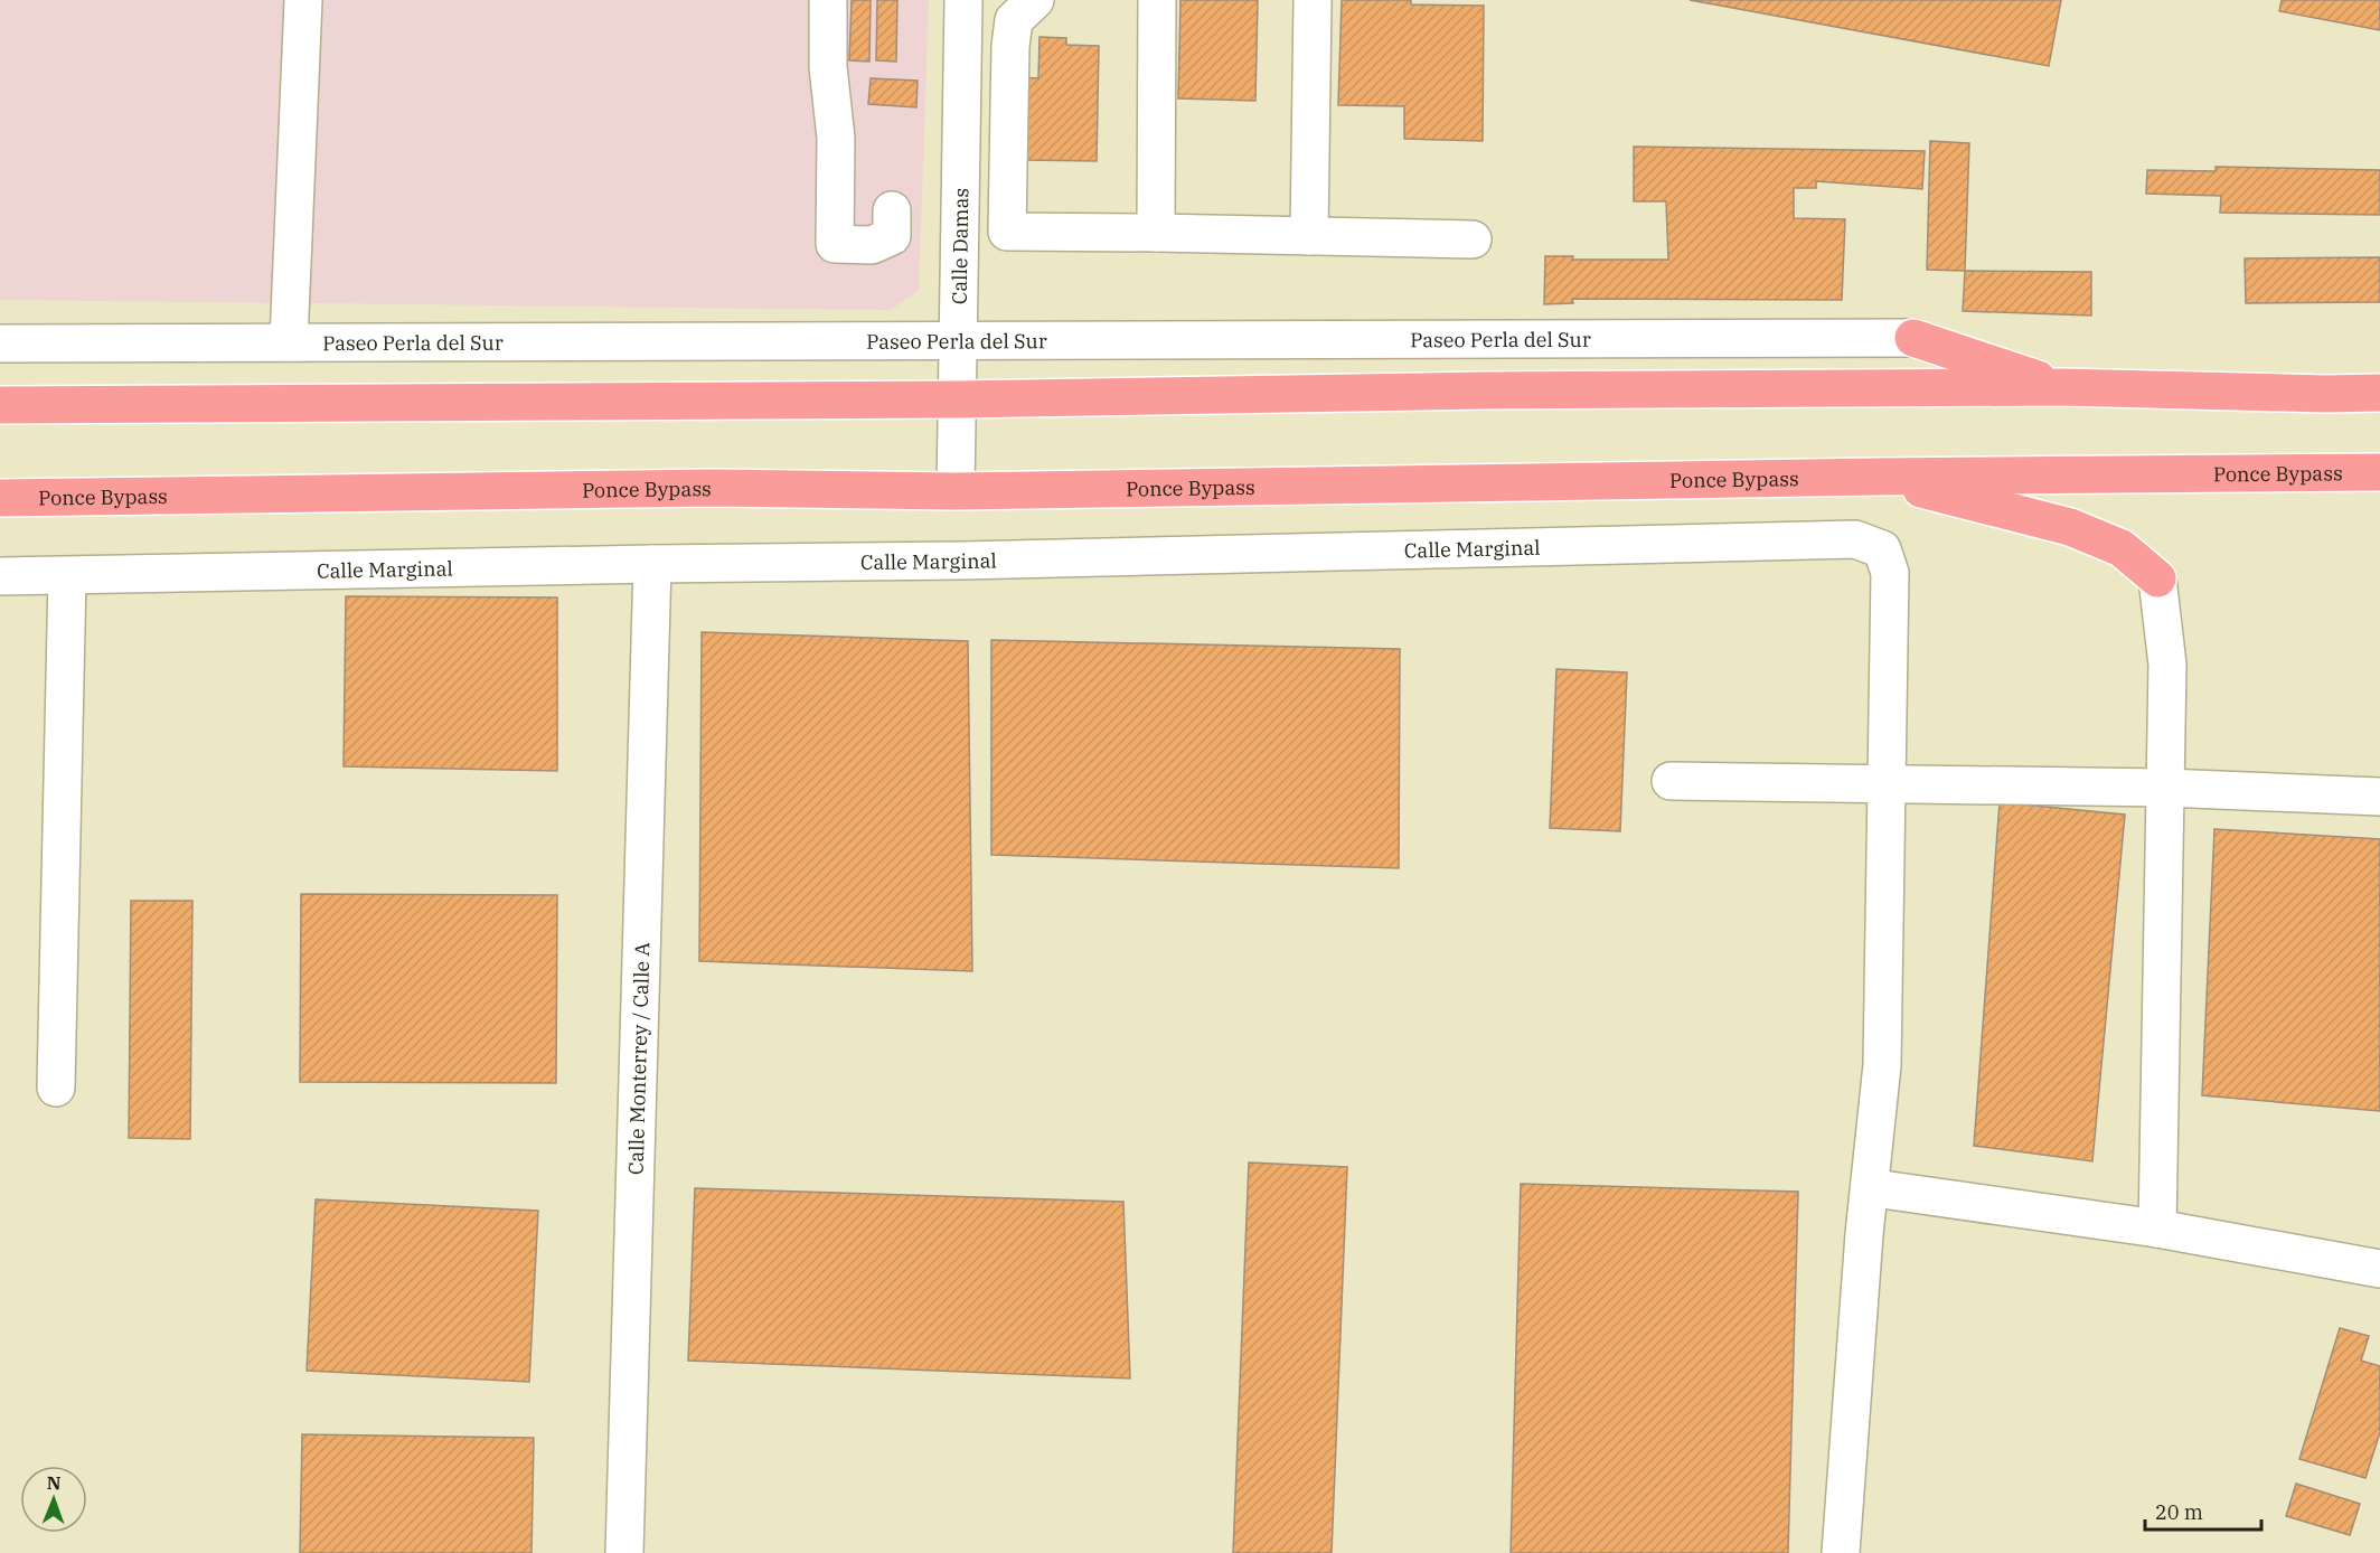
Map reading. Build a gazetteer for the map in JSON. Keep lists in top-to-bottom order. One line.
{"streets":{"highway":["Ponce Bypass"],"street":["Calle Damas","Paseo Perla del Sur","Calle Marginal","Calle Monterrey / Calle A"]},"crossings":[["Calle Damas","Paseo Perla del Sur"],["Calle Damas","Ponce Bypass"],["Calle Marginal","Calle Monterrey / Calle A"]],"scale_bar":"20 m","north":"top"}
